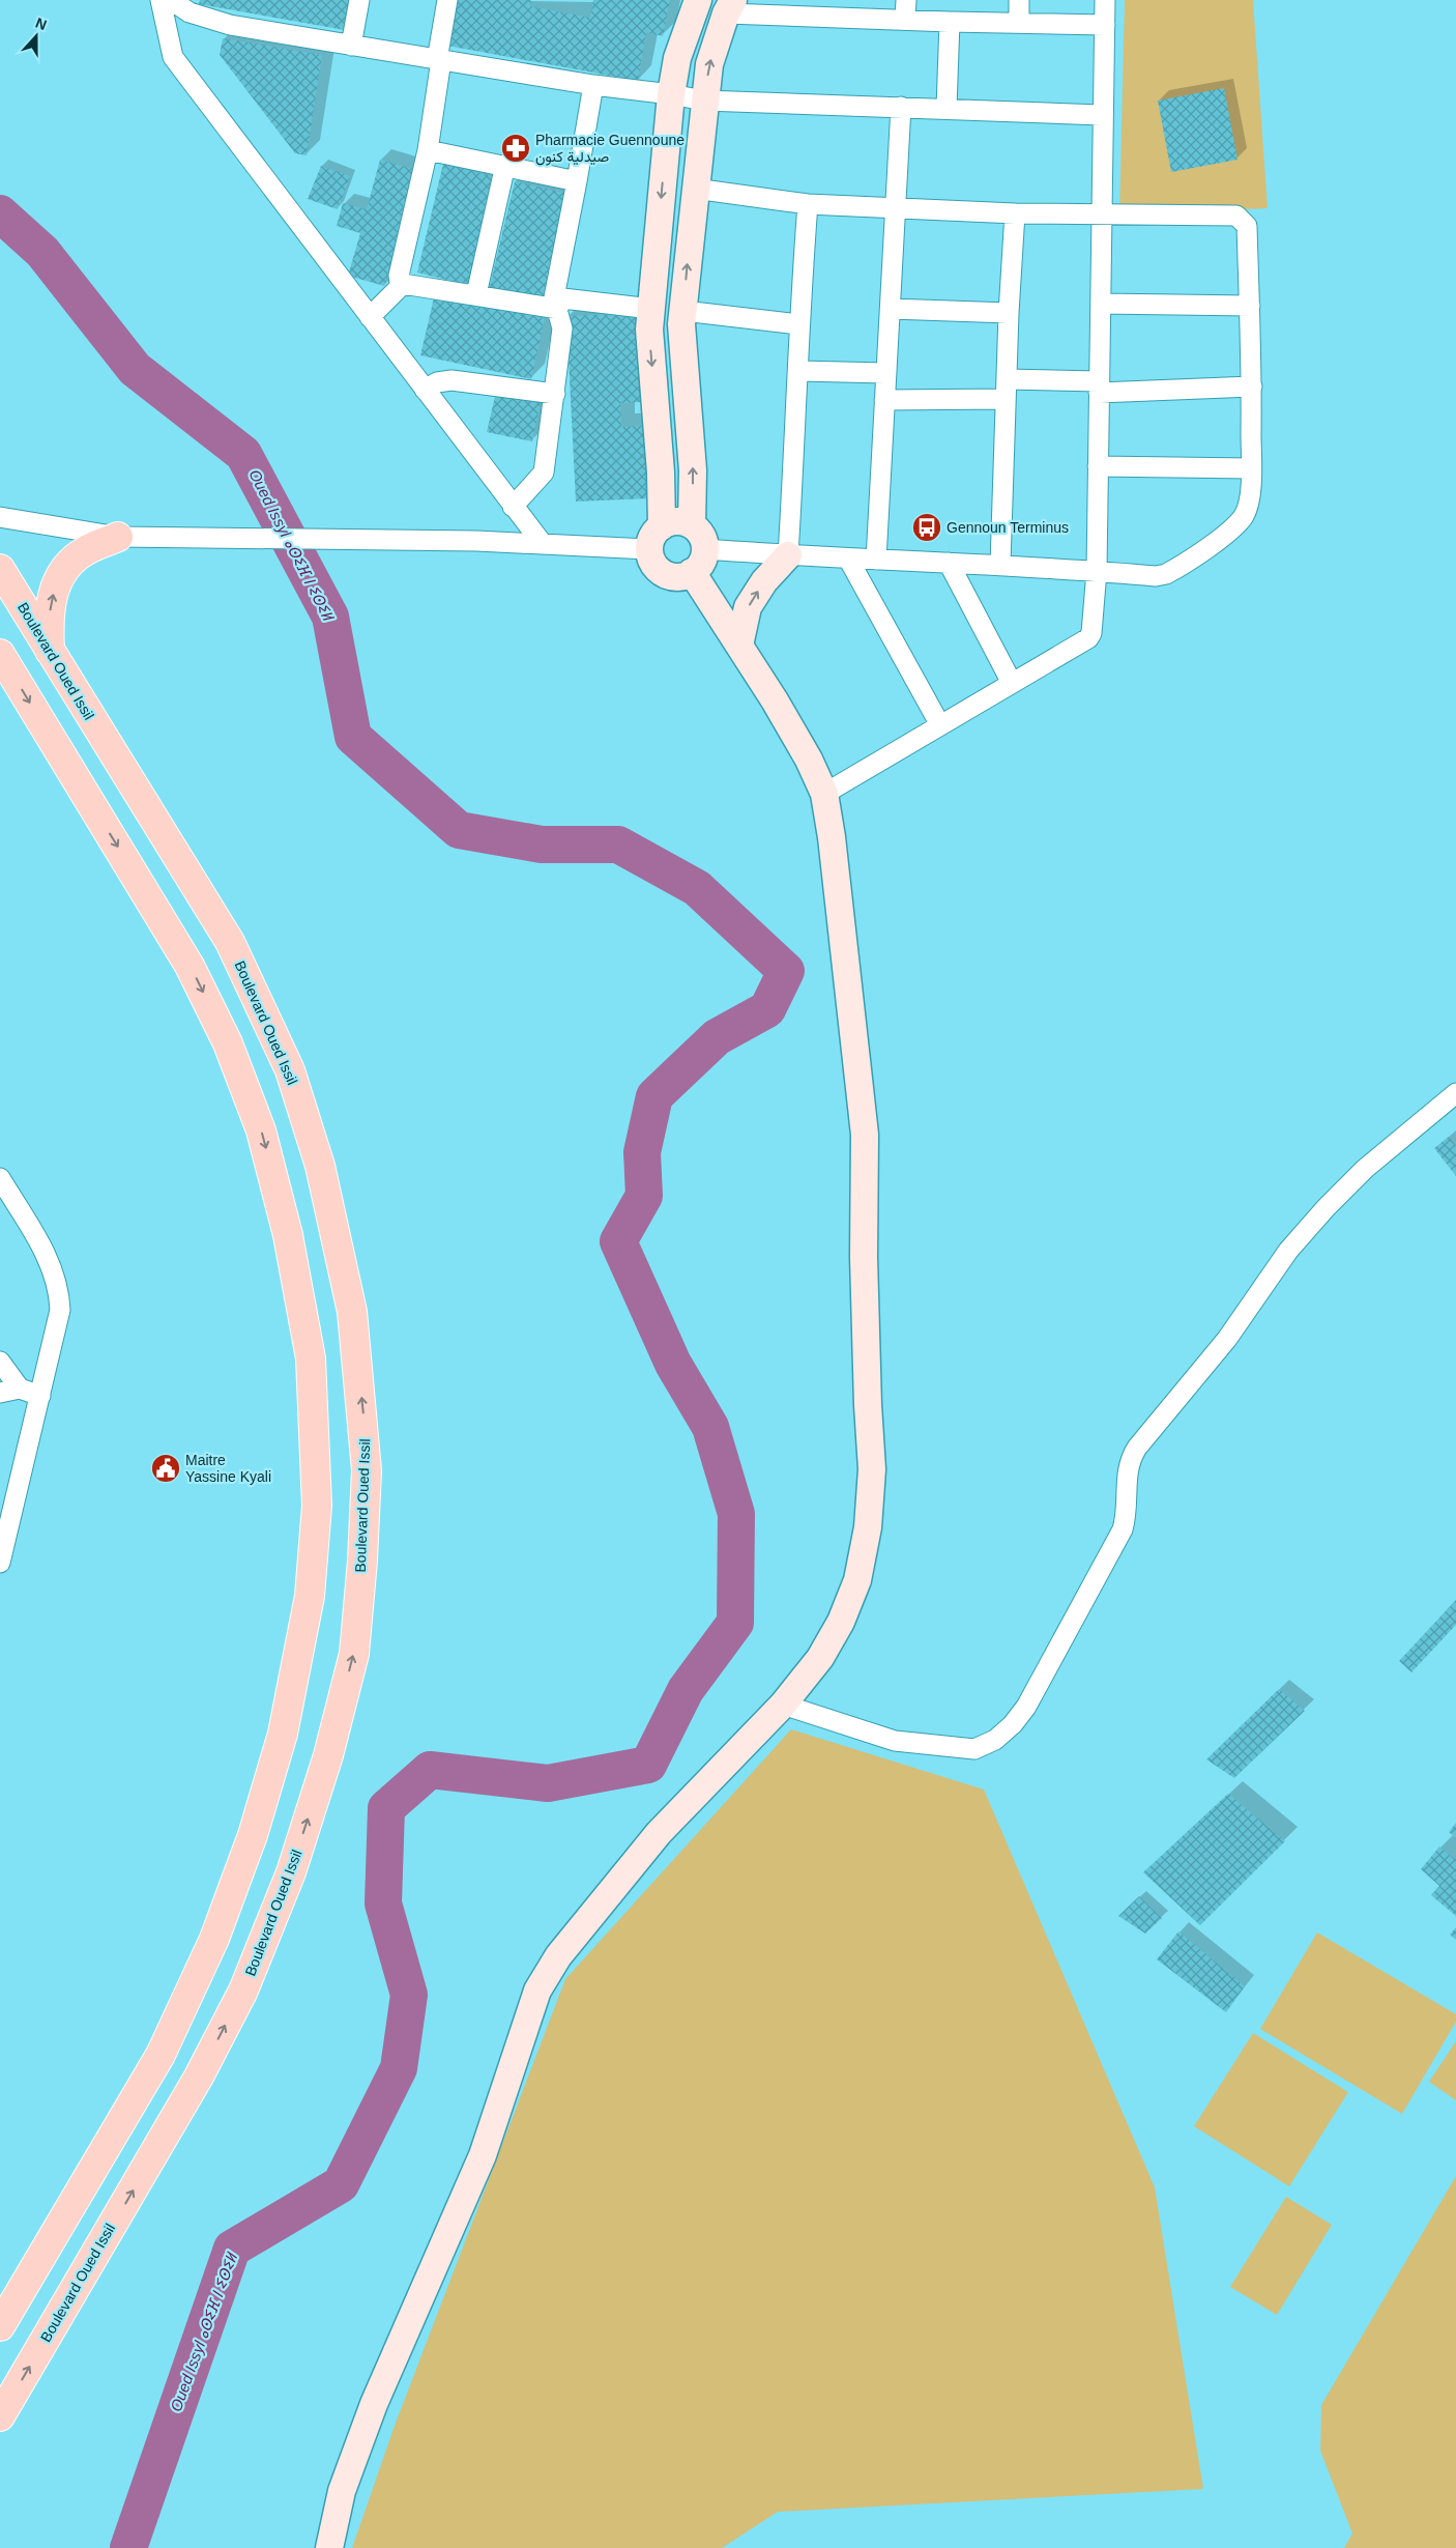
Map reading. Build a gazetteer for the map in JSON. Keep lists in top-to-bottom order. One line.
{"streets":{"main road":["Boulevard Oued Issil"]},"water":["Oued Issyl ⴰⵙⵉⴼ ⵏ ⵉⵙⵉⵍ"],"places":{"pharmacy":["Pharmacie Guennoune صيدلية كنون"],"bus stop":["Gennoun Terminus"],"public building":["Maitre Yassine Kyali"]},"north":"top"}
